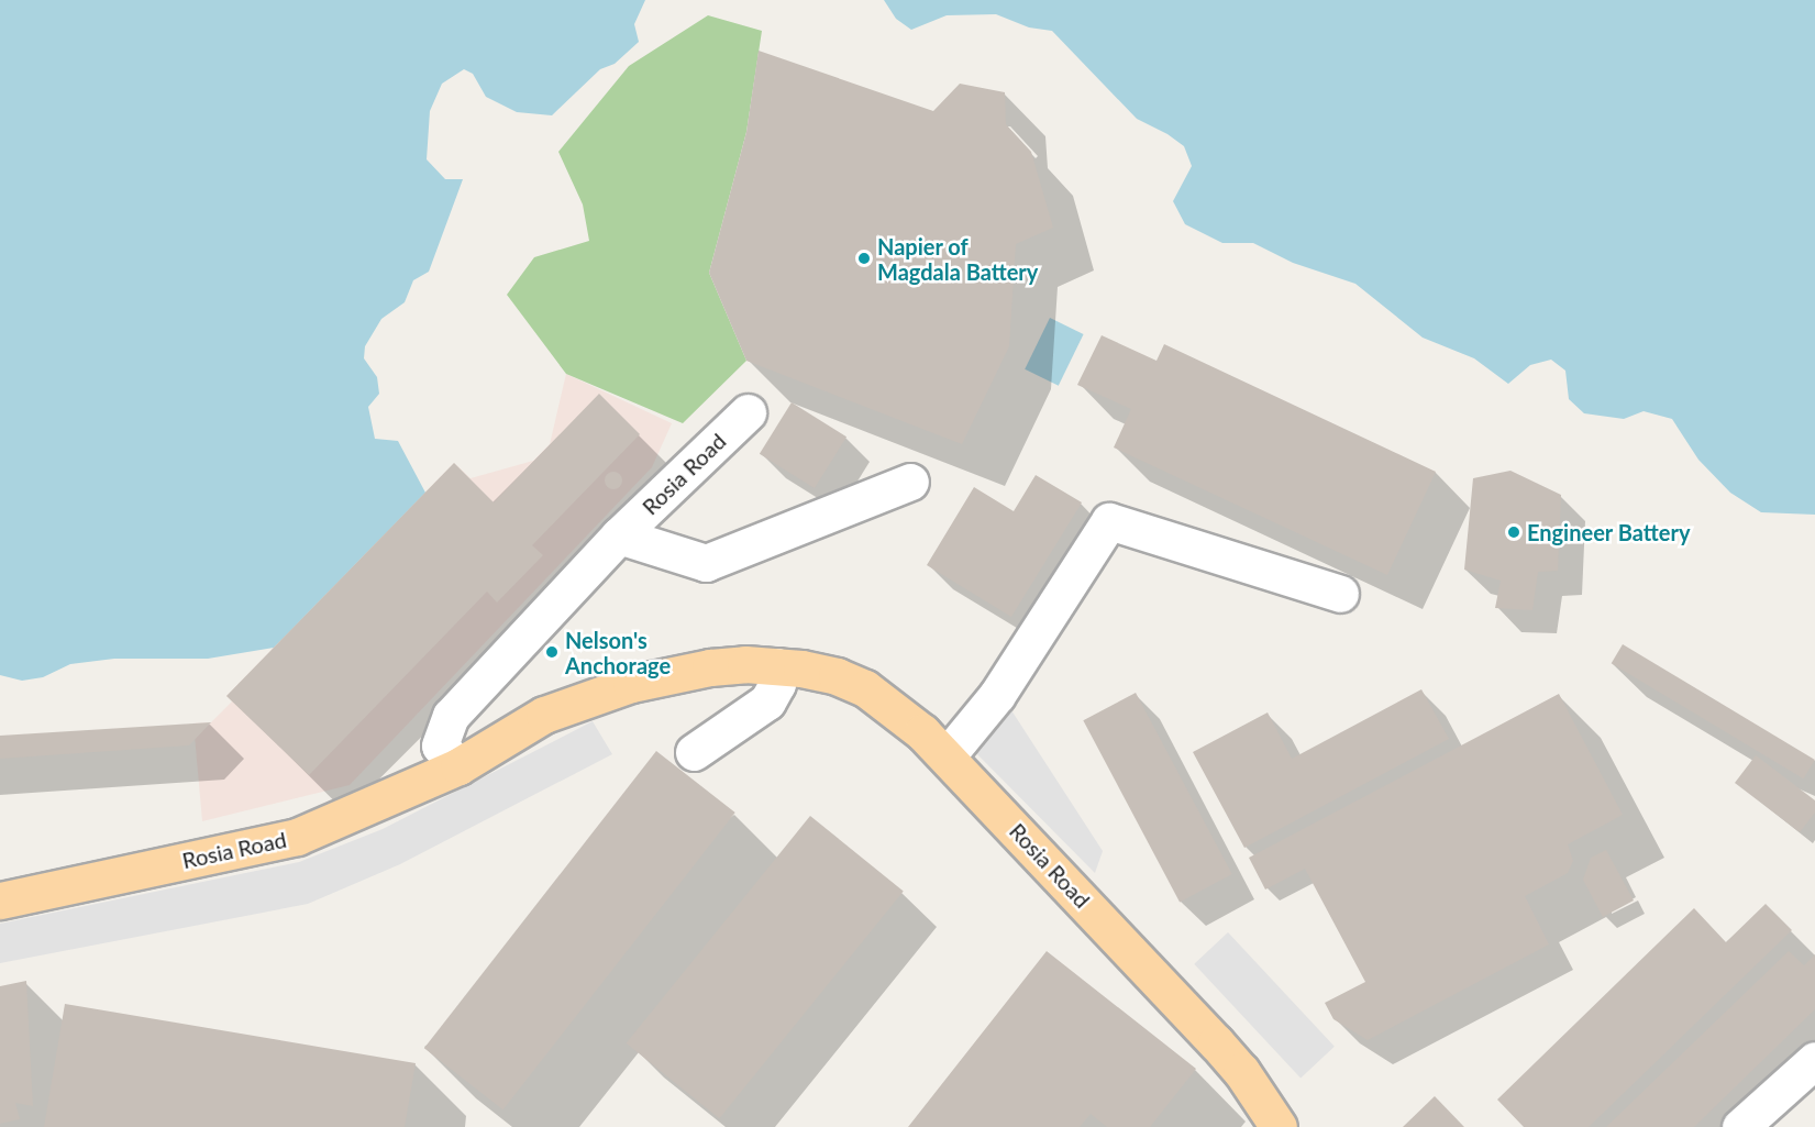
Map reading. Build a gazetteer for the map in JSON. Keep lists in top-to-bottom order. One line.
{"streets":{"main road":["Rosia Road"]},"places":["Napier of Magdala Battery","Engineer Battery","Nelson's Anchorage"]}
